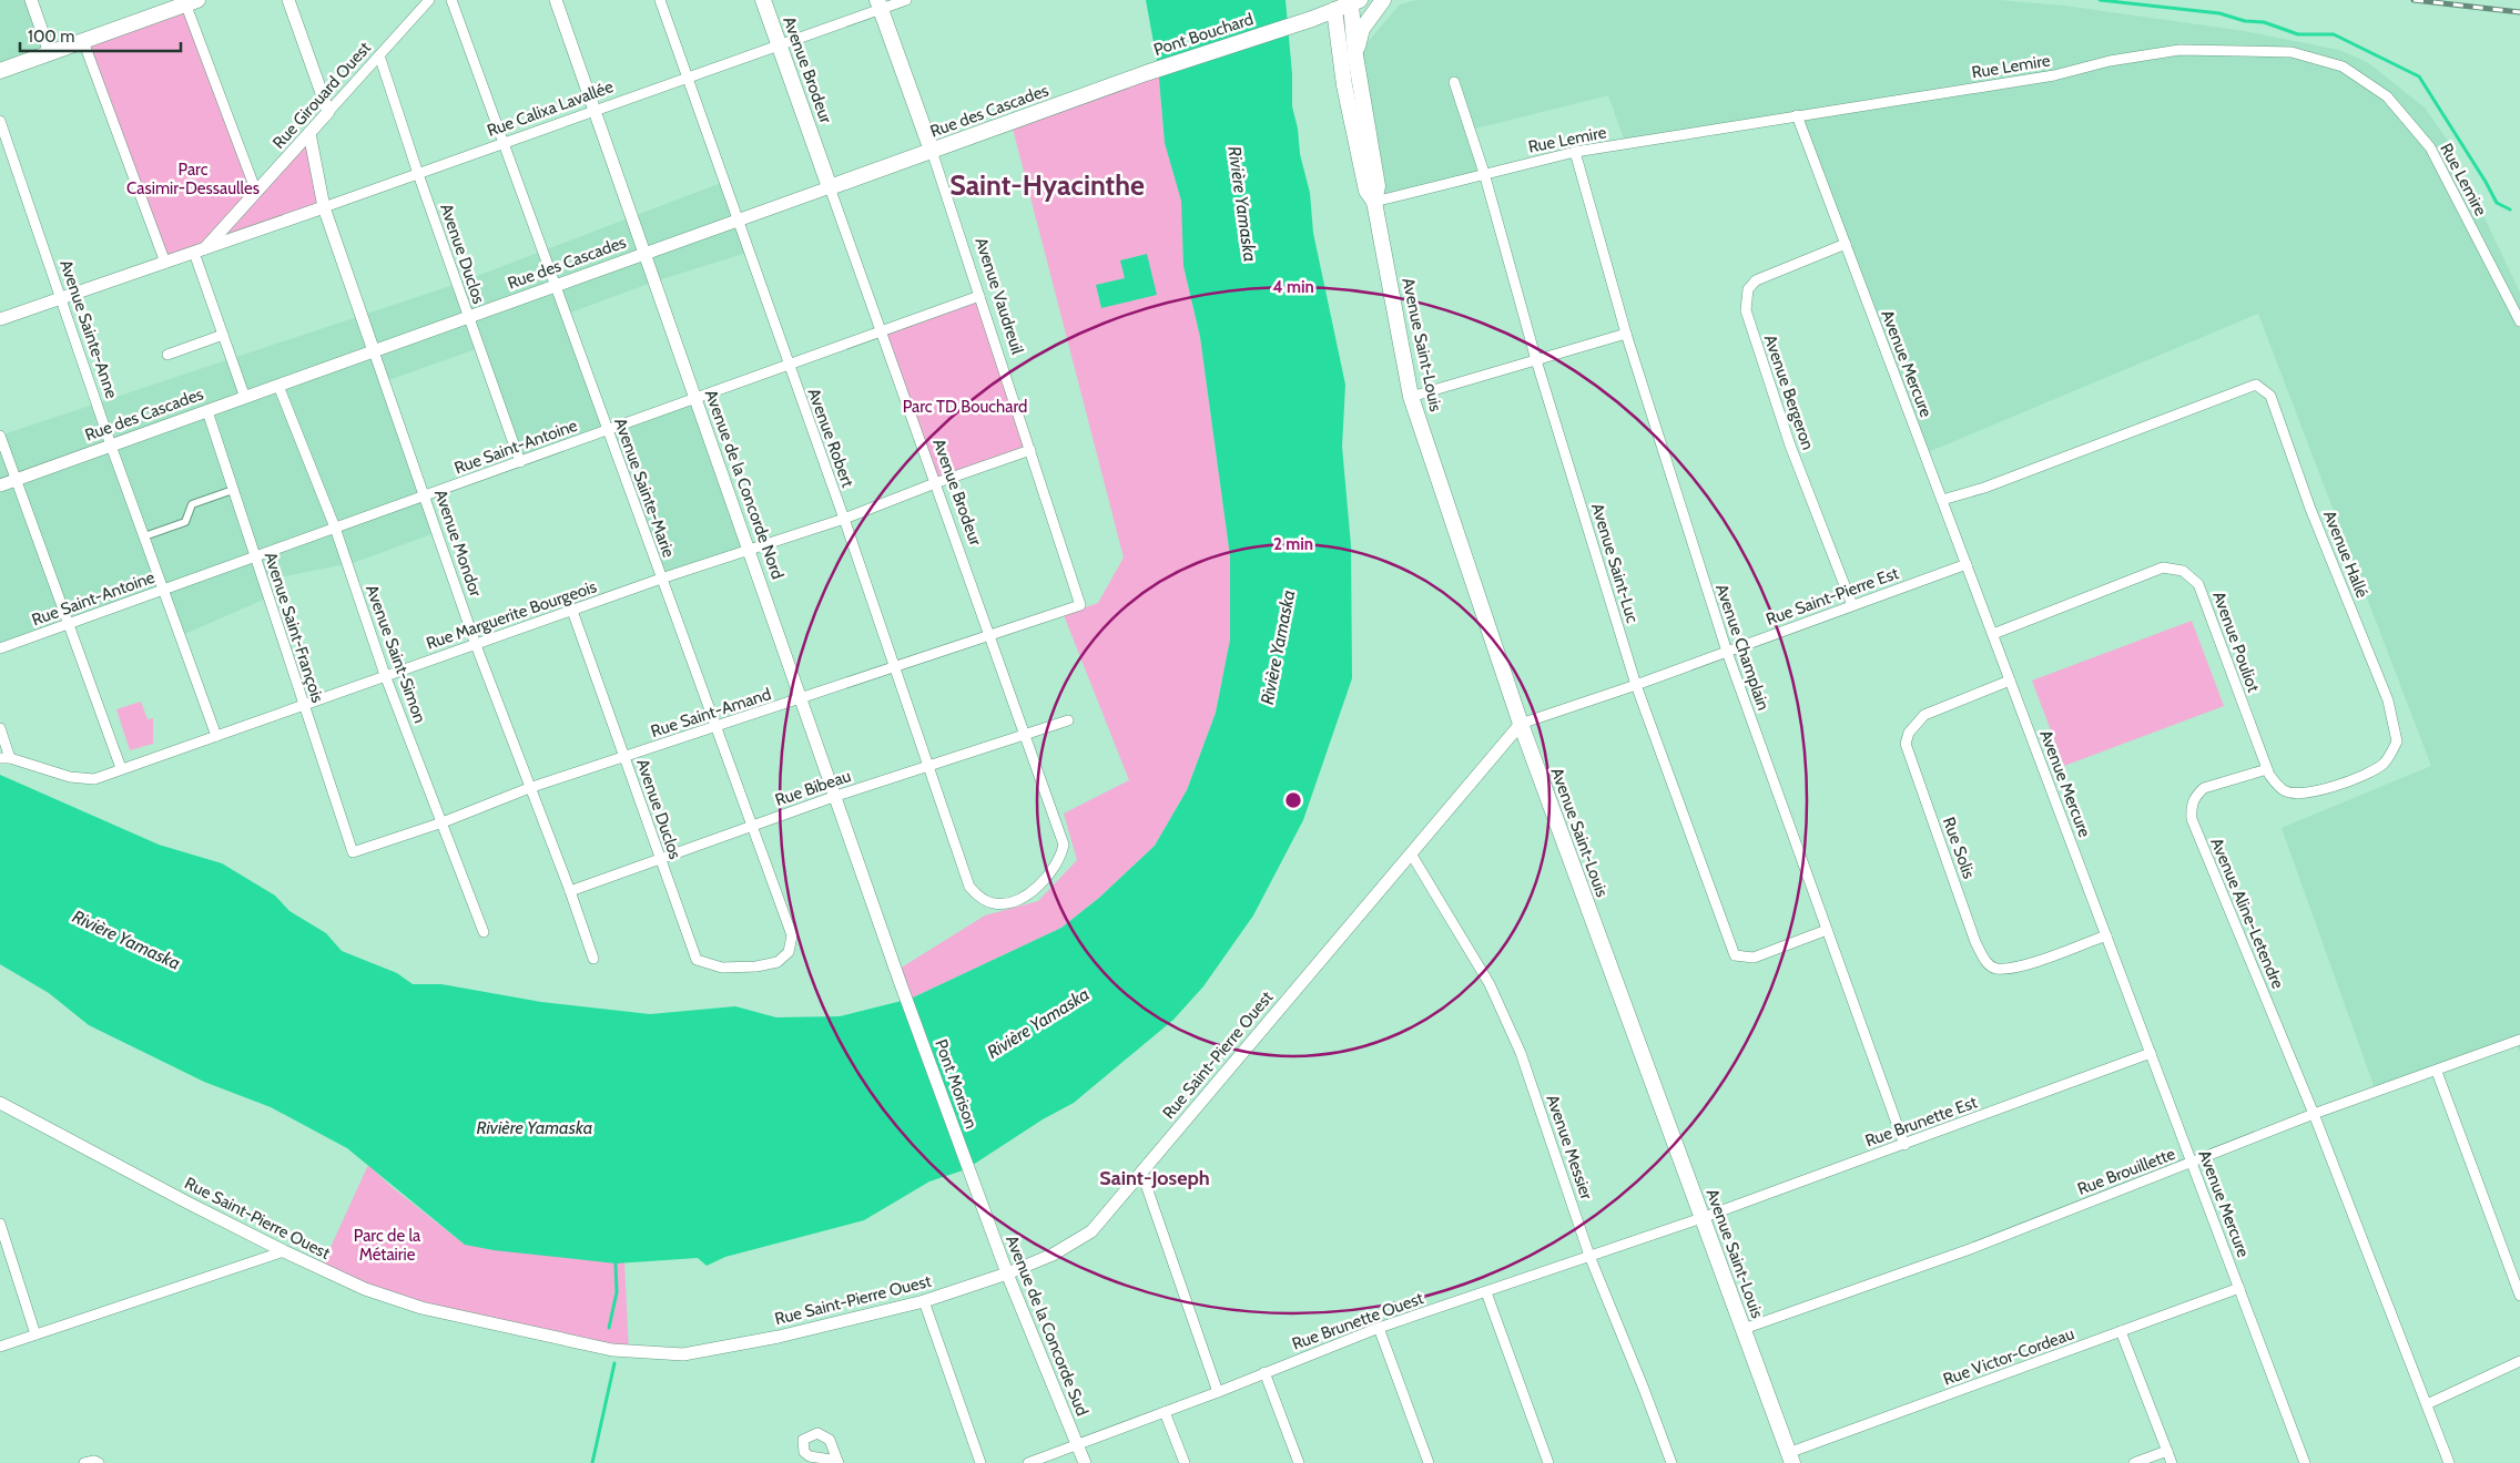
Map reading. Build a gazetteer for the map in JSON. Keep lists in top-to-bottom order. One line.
{"streets":{"main road":["Pont Bouchard","Avenue Brodeur","Rue des Cascades","Avenue Vaudreuil","Avenue Saint-Louis"],"street":["Rue Lemire","Rue Girouard Ouest","Rue Calixa Lavallée","Avenue Duclos","Avenue Sainte-Anne","Avenue Mercure","Avenue Bergeron","Avenue Robert","Rue Saint-Antoine","Avenue de la Concorde Nord","Avenue Sainte-Marie","Avenue Mondor","Avenue Hallé","Avenue Saint-Luc","Rue Saint-Pierre Est","Rue Marguerite Bourgeois","Avenue Saint-François","Avenue Pouliot","Avenue Champlain","Avenue Saint-Simon","Rue Saint-Amand","Rue Bibeau","Rue Solis","Avenue Aline-Letendre","Rue Saint-Pierre Ouest","Pont Morison","Rue Brunette Est","Avenue Messier","Rue Brouillette","Rue Brunette Ouest","Avenue de la Concorde Sud","Rue Victor-Cordeau"]},"crossings":[["Pont Bouchard","Rue des Cascades"],["Pont Bouchard","Avenue Saint-Louis"],["Rue Lemire","Avenue Saint-Louis"],["Rue Lemire","Avenue Mercure"],["Rue Lemire","Avenue Saint-Luc"],["Rue Lemire","Avenue Champlain"],["Avenue Brodeur","Rue Calixa Lavallée"],["Avenue Brodeur","Rue des Cascades"],["Avenue Brodeur","Avenue Robert"],["Avenue Brodeur","Rue Saint-Antoine"],["Avenue Brodeur","Rue Marguerite Bourgeois"],["Avenue Brodeur","Rue Saint-Amand"],["Avenue Brodeur","Rue Bibeau"],["Rue Girouard Ouest","Rue Calixa Lavallée"],["Rue Girouard Ouest","Avenue Duclos"],["Rue Girouard Ouest","Avenue Sainte-Anne"],["Rue Girouard Ouest","Avenue Mondor"],["Rue Calixa Lavallée","Avenue Duclos"],["Rue Calixa Lavallée","Avenue Vaudreuil"],["Rue Calixa Lavallée","Avenue Robert"],["Rue Calixa Lavallée","Avenue de la Concorde Nord"],["Rue Calixa Lavallée","Avenue Sainte-Marie"],["Rue Calixa Lavallée","Avenue Mondor"],["Rue des Cascades","Avenue Duclos"],["Rue des Cascades","Avenue Vaudreuil"],["Rue des Cascades","Avenue Sainte-Anne"],["Rue des Cascades","Avenue Robert"],["Rue des Cascades","Avenue de la Concorde Nord"],["Rue des Cascades","Avenue Sainte-Marie"],["Rue des Cascades","Avenue Mondor"],["Rue des Cascades","Avenue Saint-François"],["Rue des Cascades","Avenue Saint-Simon"],["Avenue Duclos","Rue Saint-Antoine"],["Avenue Duclos","Avenue Sainte-Marie"],["Avenue Duclos","Rue Marguerite Bourgeois"],["Avenue Duclos","Rue Saint-Amand"],["Avenue Duclos","Rue Bibeau"],["Avenue Vaudreuil","Rue Saint-Antoine"],["Avenue Vaudreuil","Rue Marguerite Bourgeois"],["Avenue Vaudreuil","Rue Saint-Amand"],["Avenue Sainte-Anne","Rue Saint-Antoine"],["Avenue Sainte-Anne","Rue Marguerite Bourgeois"],["Avenue Saint-Louis","Rue Saint-Pierre Est"],["Avenue Saint-Louis","Rue Saint-Pierre Ouest"],["Avenue Saint-Louis","Rue Brunette Est"],["Avenue Saint-Louis","Rue Brouillette"],["Avenue Saint-Louis","Rue Brunette Ouest"],["Avenue Saint-Louis","Rue Victor-Cordeau"],["Avenue Mercure","Avenue Bergeron"],["Avenue Mercure","Avenue Hallé"],["Avenue Mercure","Rue Saint-Pierre Est"],["Avenue Mercure","Avenue Pouliot"],["Avenue Mercure","Rue Solis"],["Avenue Mercure","Rue Brunette Est"],["Avenue Mercure","Rue Brouillette"],["Avenue Mercure","Rue Victor-Cordeau"],["Avenue Bergeron","Rue Saint-Pierre Est"],["Avenue Robert","Rue Saint-Antoine"],["Avenue Robert","Rue Marguerite Bourgeois"],["Avenue Robert","Rue Saint-Amand"],["Avenue Robert","Rue Bibeau"],["Rue Saint-Antoine","Avenue de la Concorde Nord"],["Rue Saint-Antoine","Avenue Sainte-Marie"],["Rue Saint-Antoine","Avenue Mondor"],["Rue Saint-Antoine","Avenue Saint-François"],["Rue Saint-Antoine","Avenue Saint-Simon"],["Avenue de la Concorde Nord","Rue Marguerite Bourgeois"],["Avenue de la Concorde Nord","Rue Saint-Amand"],["Avenue de la Concorde Nord","Rue Bibeau"],["Avenue de la Concorde Nord","Pont Morison"],["Avenue Sainte-Marie","Rue Marguerite Bourgeois"],["Avenue Sainte-Marie","Rue Saint-Amand"],["Avenue Sainte-Marie","Rue Bibeau"],["Avenue Mondor","Rue Marguerite Bourgeois"],["Avenue Mondor","Rue Saint-Amand"],["Avenue Mondor","Rue Bibeau"],["Avenue Hallé","Avenue Pouliot"],["Avenue Saint-Luc","Rue Saint-Pierre Est"],["Avenue Saint-Luc","Avenue Champlain"],["Rue Saint-Pierre Est","Avenue Champlain"],["Rue Saint-Pierre Est","Rue Saint-Pierre Ouest"],["Rue Marguerite Bourgeois","Avenue Saint-François"],["Rue Marguerite Bourgeois","Avenue Saint-Simon"],["Avenue Saint-François","Rue Saint-Amand"],["Avenue Pouliot","Avenue Aline-Letendre"],["Avenue Champlain","Rue Brunette Est"],["Avenue Saint-Simon","Rue Saint-Amand"],["Avenue Aline-Letendre","Rue Brouillette"],["Rue Saint-Pierre Ouest","Avenue Messier"],["Rue Saint-Pierre Ouest","Avenue de la Concorde Sud"],["Pont Morison","Avenue de la Concorde Sud"],["Rue Brunette Est","Rue Brunette Ouest"],["Avenue Messier","Rue Brunette Ouest"],["Rue Brunette Ouest","Avenue de la Concorde Sud"]],"districts":["Saint-Hyacinthe","Saint-Joseph"],"water":["Rivière Yamaska"],"parks":["Parc Casimir-Dessaulles","Parc TD Bouchard","Parc de la Métairie"],"scale_bar":"100 m","rings":["4 min","2 min"]}
